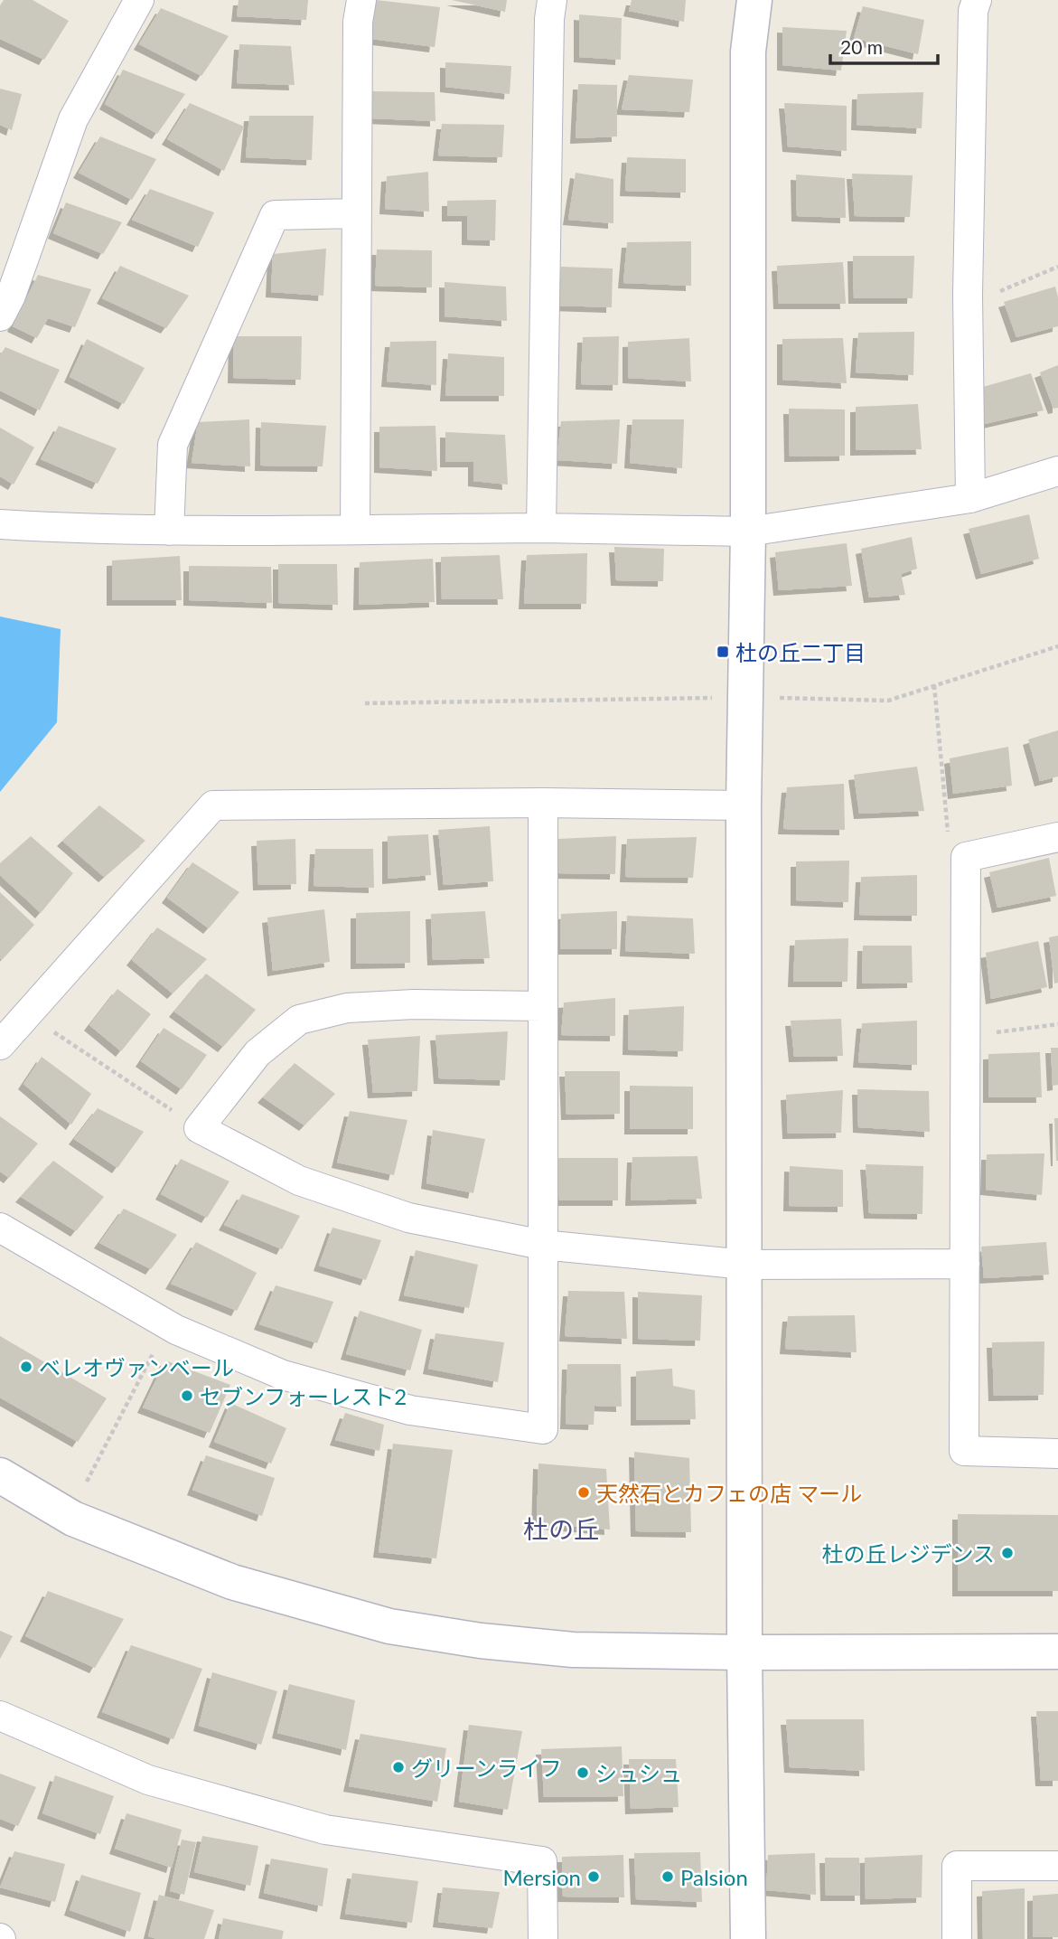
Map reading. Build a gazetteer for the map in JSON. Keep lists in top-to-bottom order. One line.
{"districts":["杜の丘"],"places":{"transit":["杜の丘二丁目"],"other":["ベレオヴァンベール","セブンフォーレスト2","天然石とカフェの店 マール","杜の丘レジデンス","グリーンライフ","シュシュ","Mersion","Palsion"]},"scale_bar":"20 m"}
